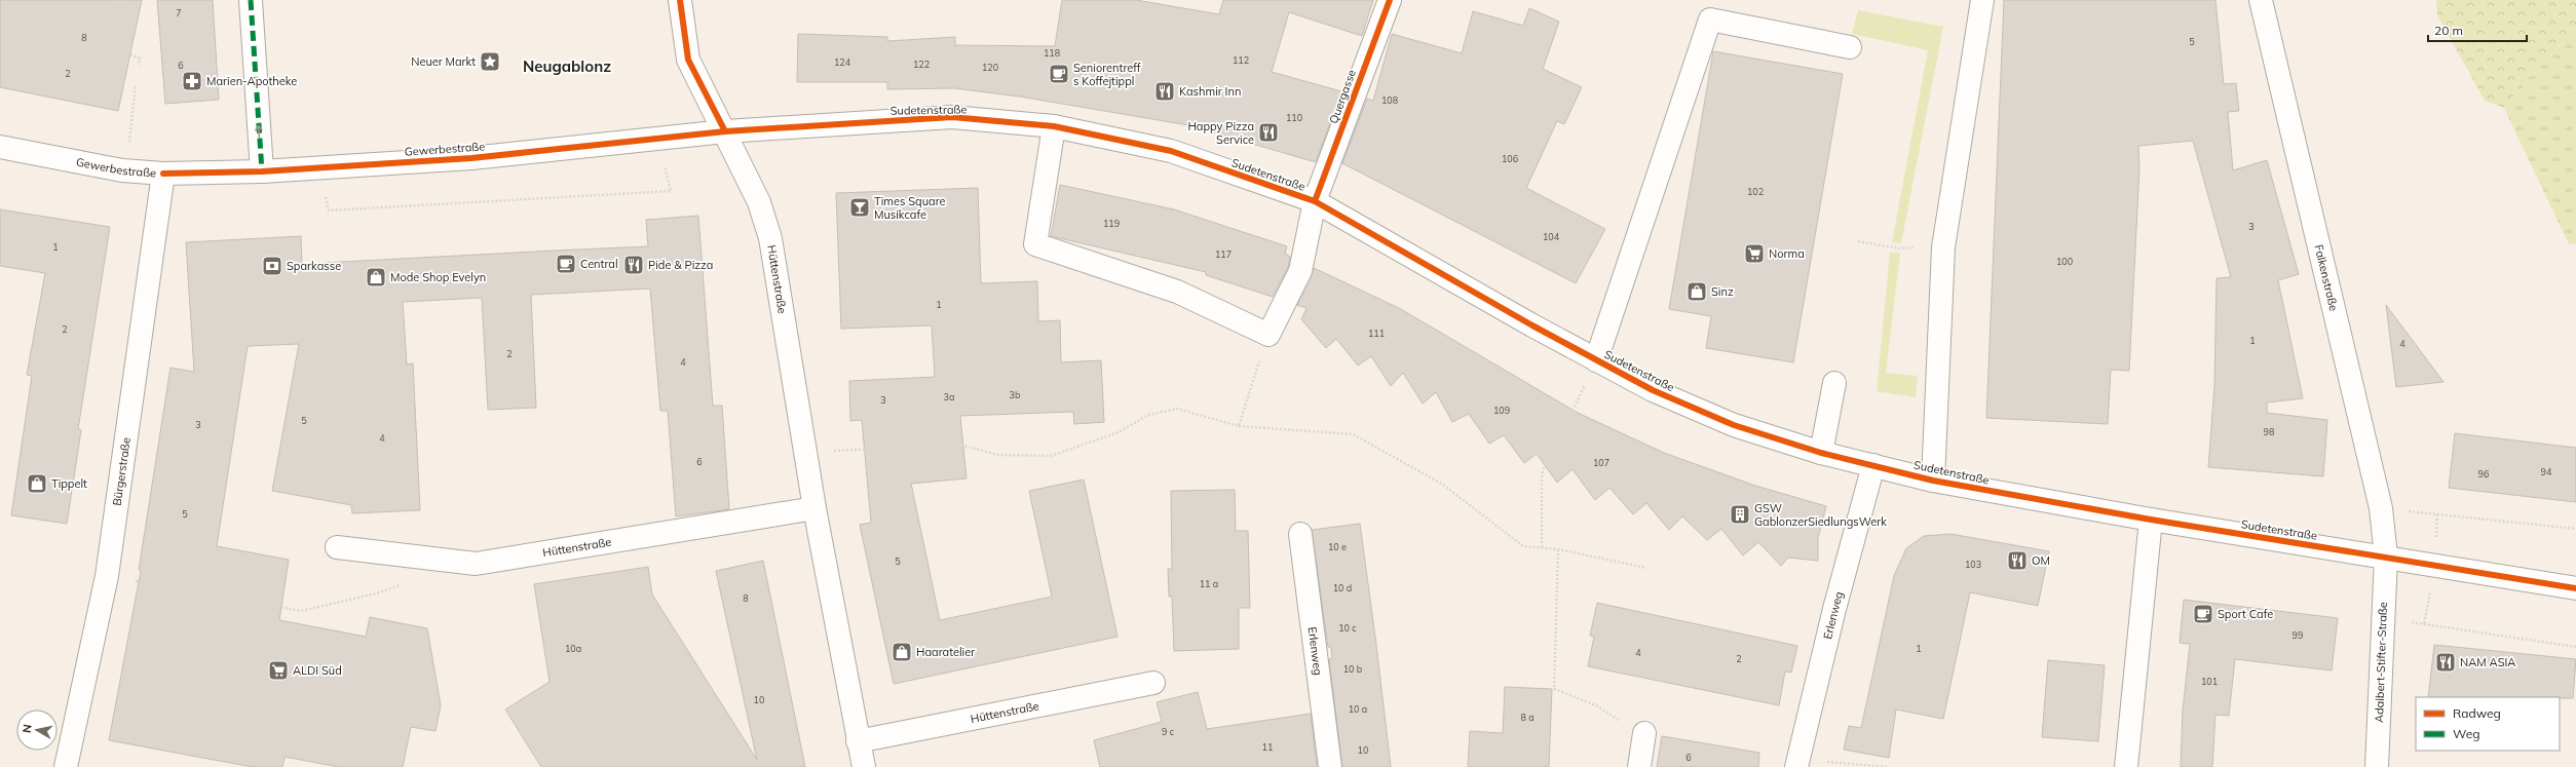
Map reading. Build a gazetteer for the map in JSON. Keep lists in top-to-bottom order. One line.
{"streets":{"street":["Quergasse","Sudetenstraße","Gewerbestraße","Falkenstraße","Hüttenstraße","Bürgerstraße","Erlenweg","Adalbert-Stifter-Straße"]},"crossings":[["Quergasse","Sudetenstraße"],["Sudetenstraße","Gewerbestraße"],["Sudetenstraße","Falkenstraße"],["Sudetenstraße","Hüttenstraße"],["Sudetenstraße","Erlenweg"],["Sudetenstraße","Adalbert-Stifter-Straße"],["Gewerbestraße","Hüttenstraße"],["Gewerbestraße","Bürgerstraße"],["Falkenstraße","Adalbert-Stifter-Straße"]],"districts":["Neugablonz"],"places":{"place":["Neuer Markt"],"cafe":["Seniorentreff s Koffejtippl","Central","Sport Cafe"],"pharmacy":["Marien-Apotheke"],"restaurant":["Kashmir Inn","Happy Pizza Service","Pide & Pizza","OM","NAM ASIA"],"bar":["Times Square Musikcafe"],"supermarket":["Norma","ALDI Süd"],"bank":["Sparkasse"],"shop":["Mode Shop Evelyn","Sinz","Tippelt","Haaratelier"],"building":["GSW GablonzerSiedlungsWerk"]},"house_numbers":["7","8","5","118","112","124","122","6","120","2","108","110","106","102","119","3","104","1","117","100","1","2","111","1","4","2","4","3b","3a","3","109","5","3","98","4","6","107","94","96","5","10 e","5","103","11 a","10 d","8","10 c","99","10a","1","4","2","10 b","101","10","10 a","8 a","9 c","11","10","6"],"legend":["Radweg","Weg"],"scale_bar":"20 m","north":"left"}
